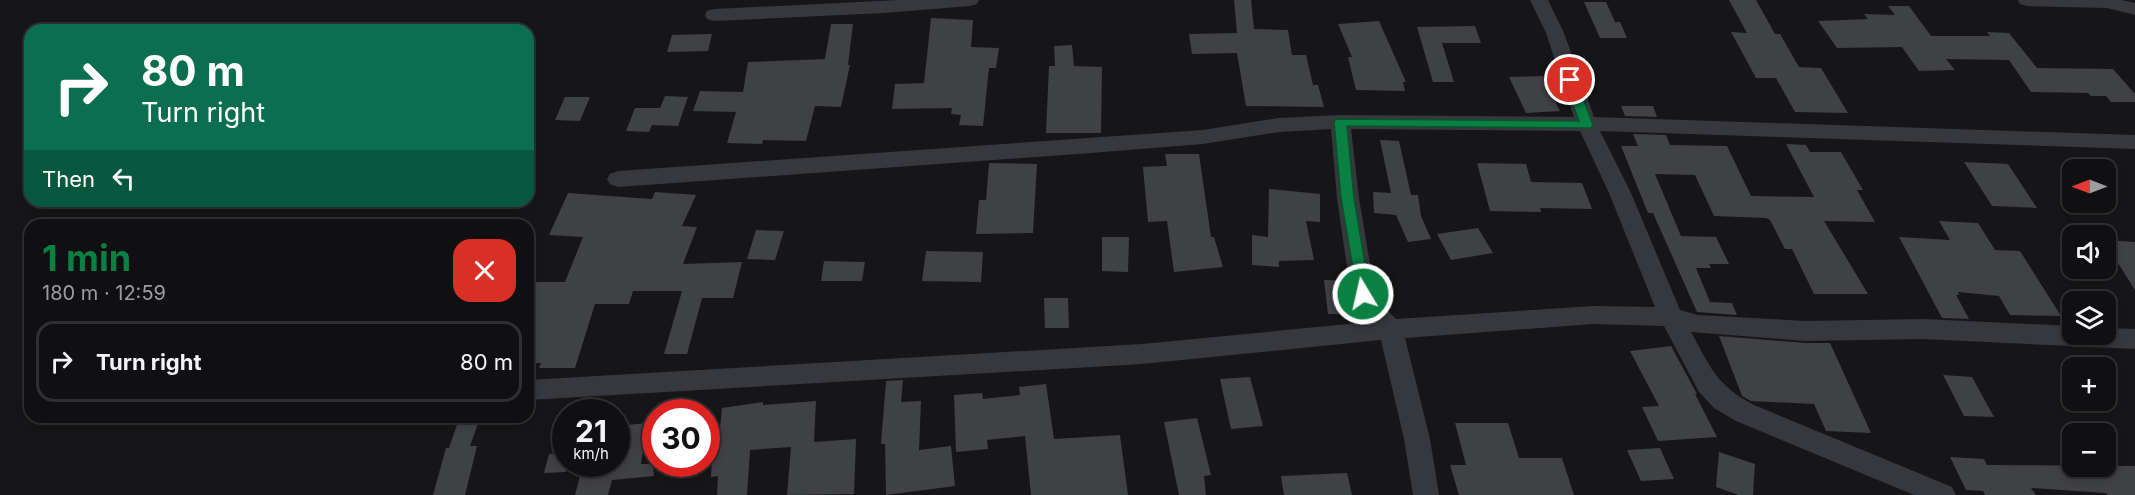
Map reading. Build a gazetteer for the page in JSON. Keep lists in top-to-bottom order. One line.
{"north":"left","page":{"turn":["80 m","Turn right"],"then":"Then","map_buttons":["+","−"],"heading":["1 min","180 m · 12:59"],"list":[{"name":"Turn right","value":"80 m"}],"speed":"21 km/h","limit":"30"}}
